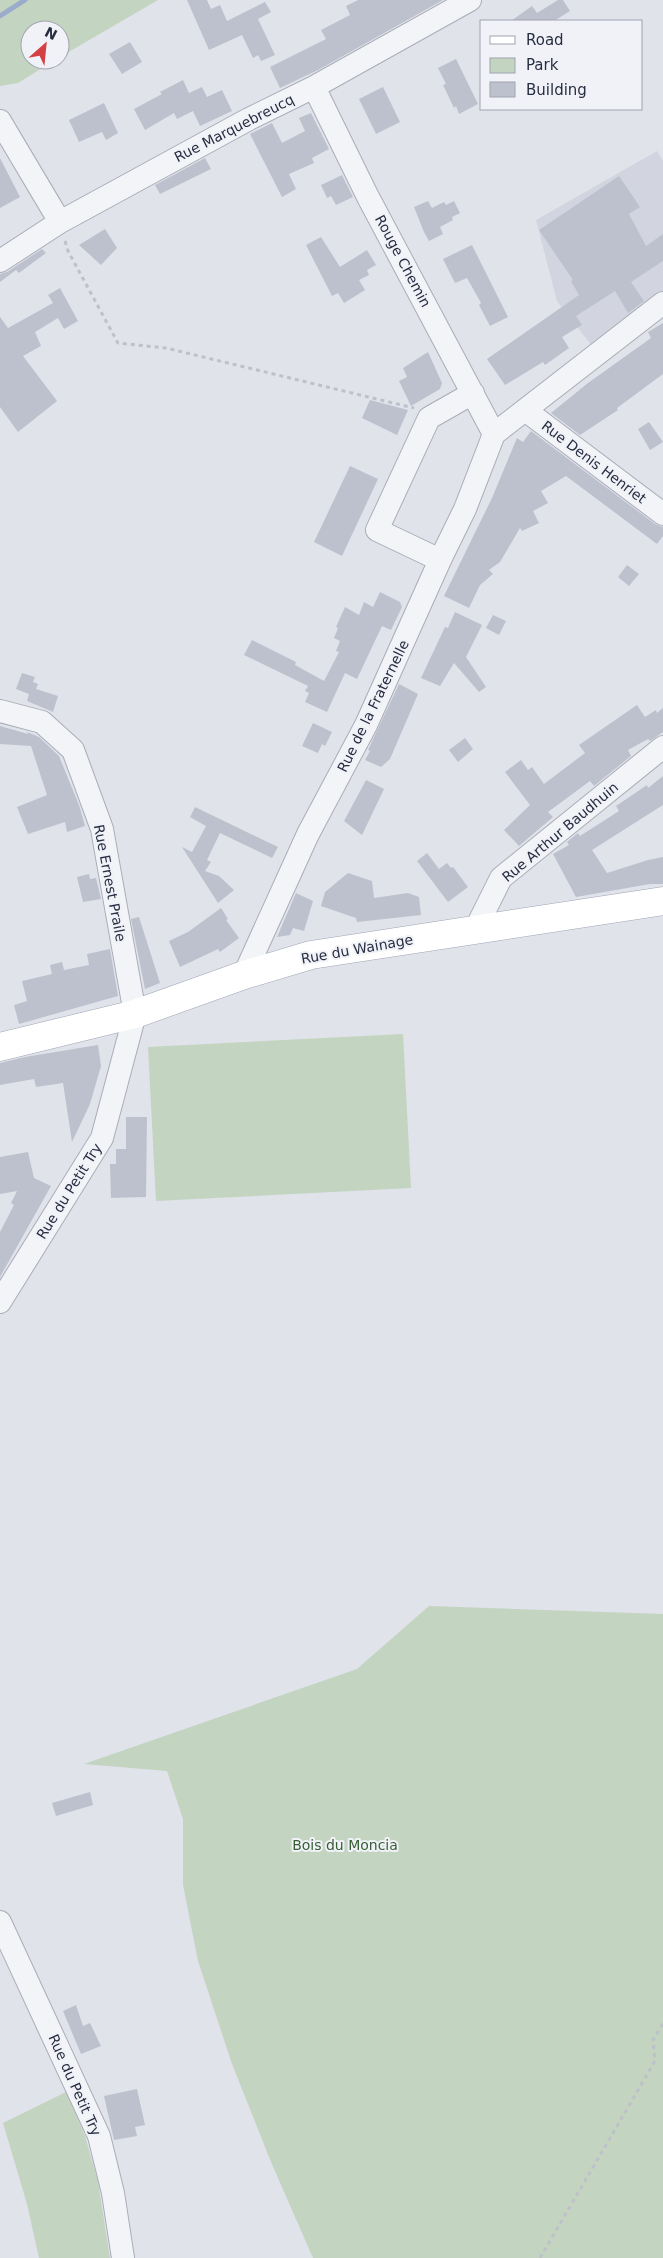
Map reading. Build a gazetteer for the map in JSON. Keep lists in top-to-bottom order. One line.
{"streets":{"main road":["Rue du Wainage"],"street":["Rue Marquebreucq","Rouge Chemin","Rue Denis Henriet","Rue de la Fraternelle","Rue Arthur Baudhuin","Rue Ernest Praile","Rue du Petit Try"]},"crossings":[["Rue Marquebreucq","Rouge Chemin"],["Rouge Chemin","Rue de la Fraternelle"],["Rue de la Fraternelle","Rue du Wainage"],["Rue Arthur Baudhuin","Rue du Wainage"],["Rue Ernest Praile","Rue du Wainage"],["Rue Ernest Praile","Rue du Petit Try"],["Rue du Wainage","Rue du Petit Try"]],"parks":["Bois du Moncia"],"legend":["Road","Park","Building"],"north":"top right"}
